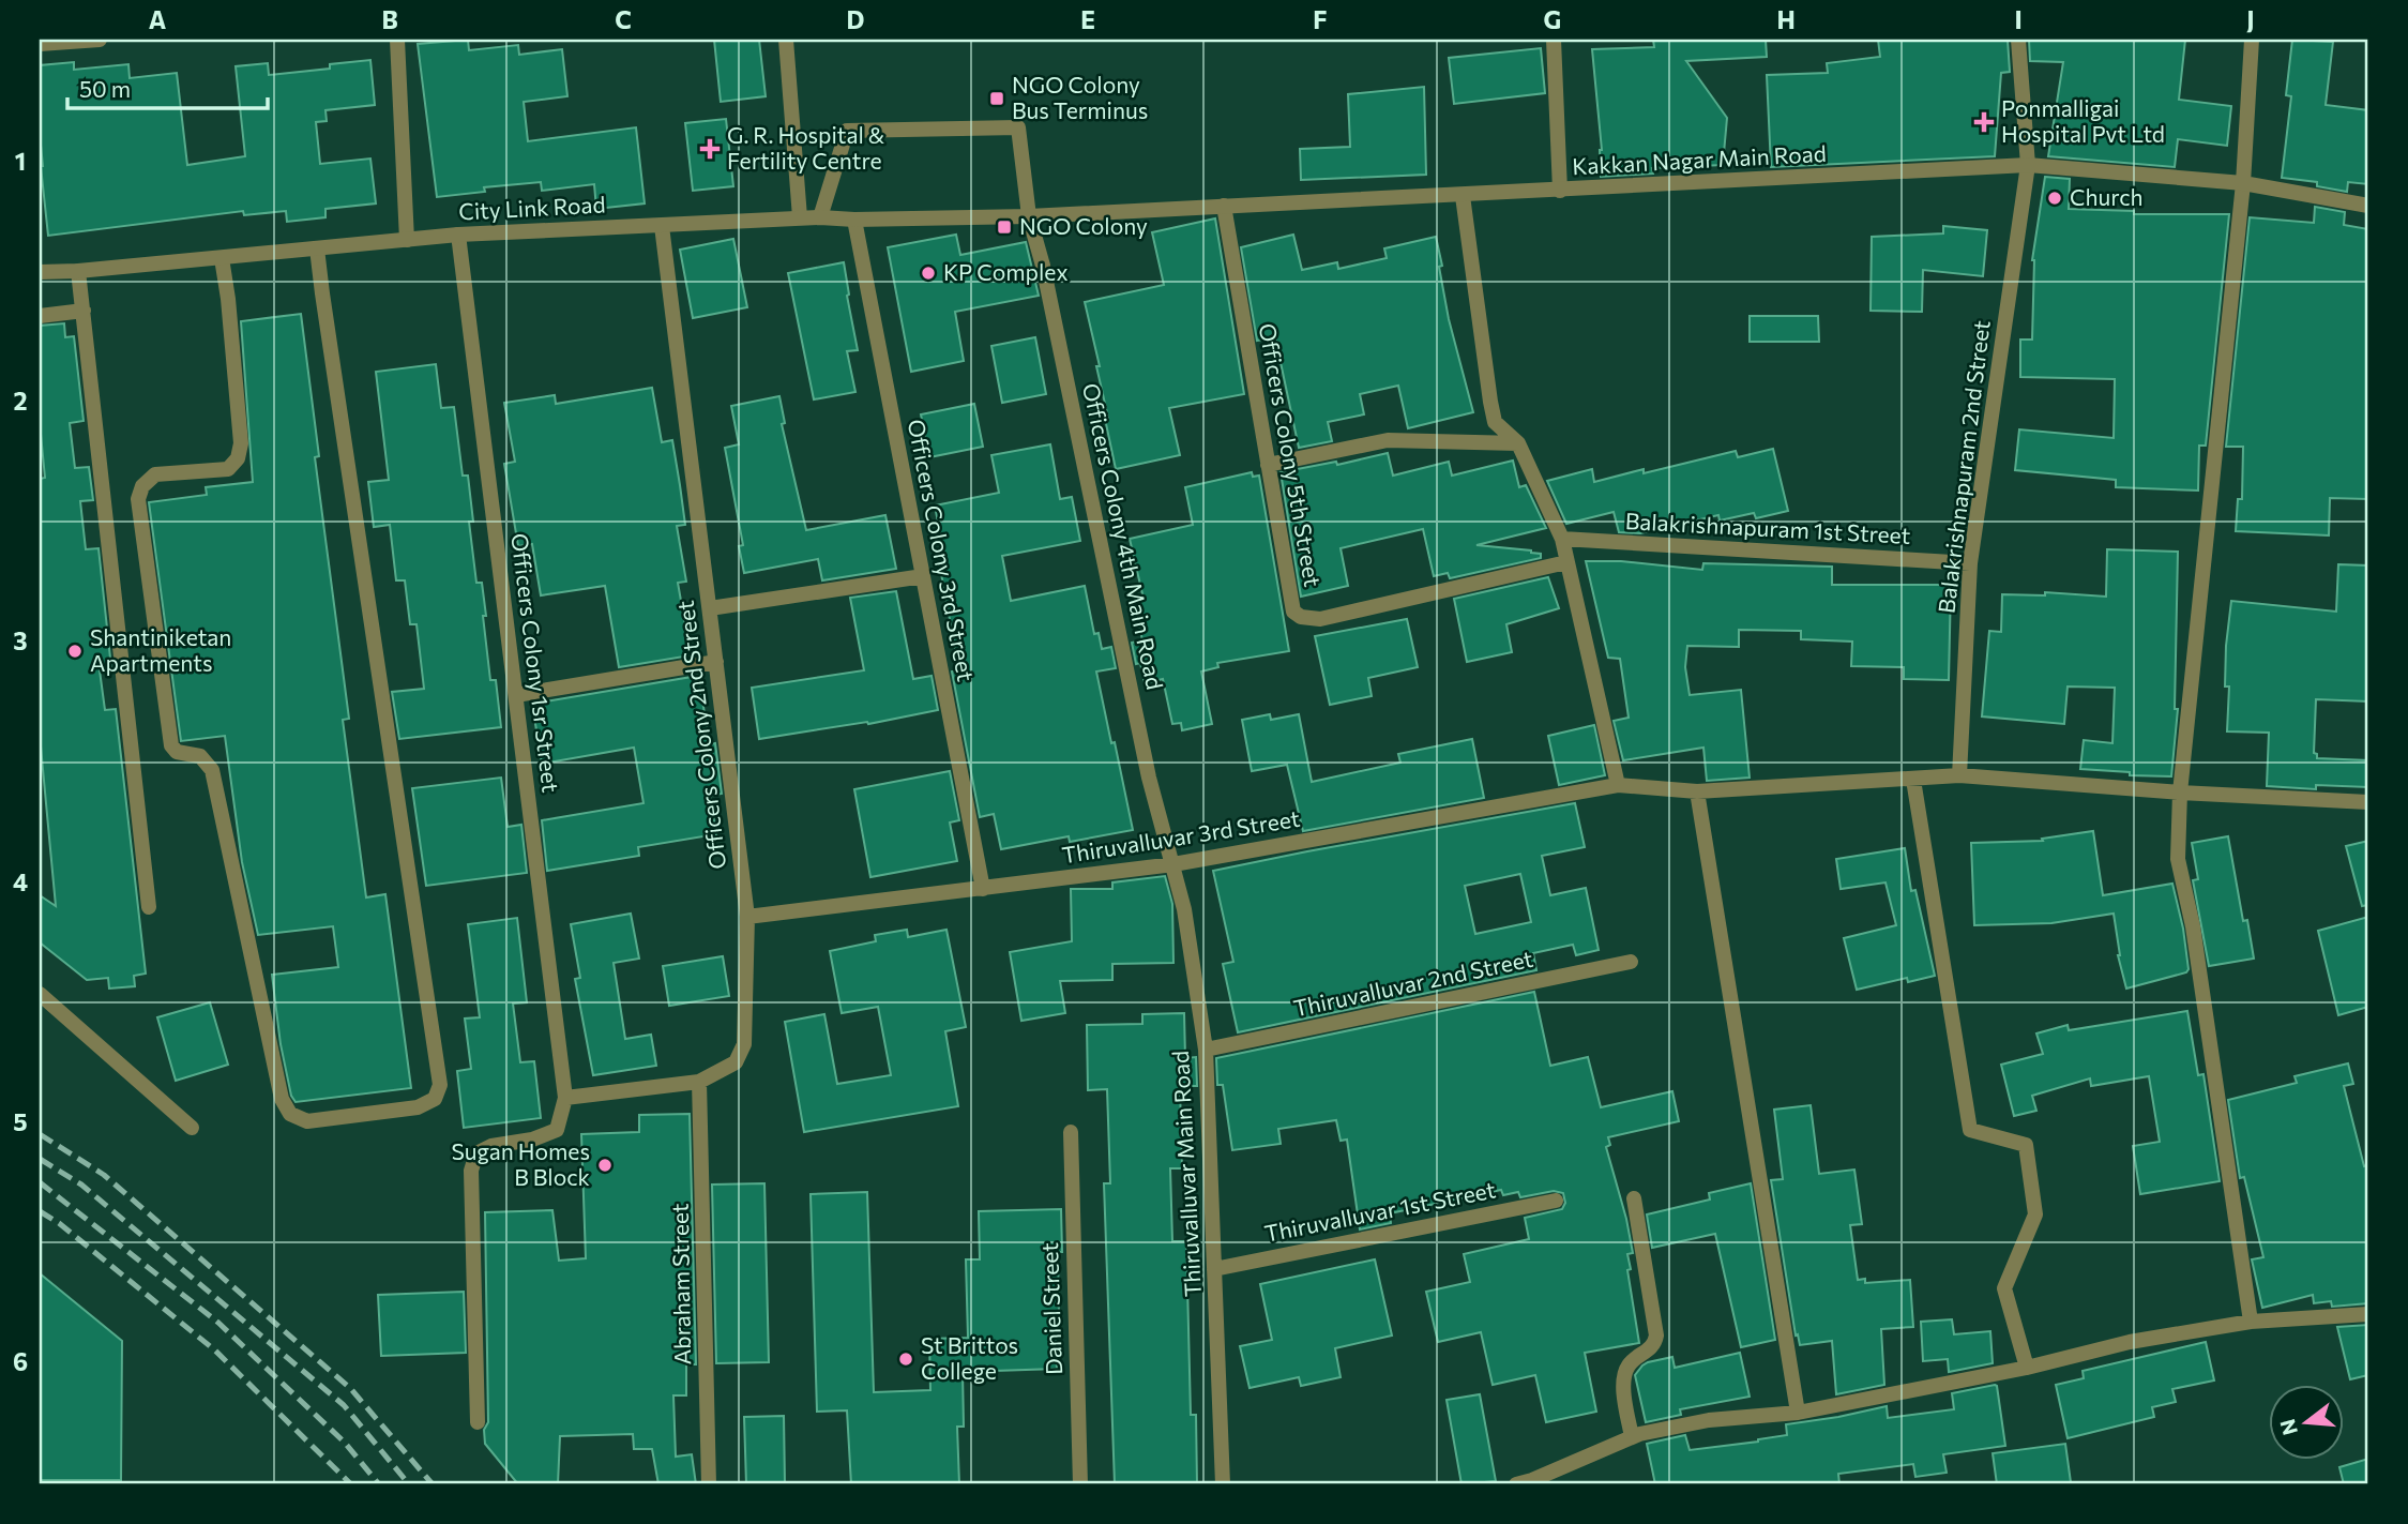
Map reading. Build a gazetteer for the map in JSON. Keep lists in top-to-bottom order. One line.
{"streets":{"street":["Kakkan Nagar Main Road","City Link Road","Officers Colony 5th Street","Balakrishnapuram 2nd Street","Balakrishnapuram 1st Street","Officers Colony 4th Main Road","Officers Colony 3rd Street","Officers Colony 1sr Street","Officers Colony 2nd Street","Thiruvalluvar 3rd Street","Thiruvalluvar 2nd Street","Thiruvalluvar Main Road","Thiruvalluvar 1st Street","Abraham Street","Daniel Street"]},"crossings":[["Kakkan Nagar Main Road","City Link Road"],["Kakkan Nagar Main Road","Officers Colony 5th Street"],["Kakkan Nagar Main Road","Balakrishnapuram 2nd Street"],["Kakkan Nagar Main Road","Officers Colony 4th Main Road"],["City Link Road","Officers Colony 4th Main Road"],["City Link Road","Officers Colony 3rd Street"],["City Link Road","Officers Colony 1sr Street"],["City Link Road","Officers Colony 2nd Street"],["Balakrishnapuram 2nd Street","Balakrishnapuram 1st Street"],["Balakrishnapuram 2nd Street","Thiruvalluvar 3rd Street"],["Officers Colony 4th Main Road","Thiruvalluvar 3rd Street"],["Officers Colony 4th Main Road","Thiruvalluvar Main Road"],["Officers Colony 3rd Street","Thiruvalluvar 3rd Street"],["Officers Colony 1sr Street","Officers Colony 2nd Street"],["Officers Colony 2nd Street","Thiruvalluvar 3rd Street"],["Officers Colony 2nd Street","Abraham Street"],["Thiruvalluvar 3rd Street","Thiruvalluvar Main Road"],["Thiruvalluvar 2nd Street","Thiruvalluvar Main Road"],["Thiruvalluvar Main Road","Thiruvalluvar 1st Street"]],"places":{"transit":["NGO Colony Bus Terminus","NGO Colony"],"health":["Ponmalligai Hospital Pvt Ltd","G. R. Hospital & Fertility Centre"],"other":["Church","KP Complex","Shantiniketan Apartments","Sugan Homes B Block","St Brittos College"]},"scale_bar":"50 m","north":"left","grid":{"columns":["A","B","C","D","E","F","G","H","I","J"],"rows":["1","2","3","4","5","6"]}}
